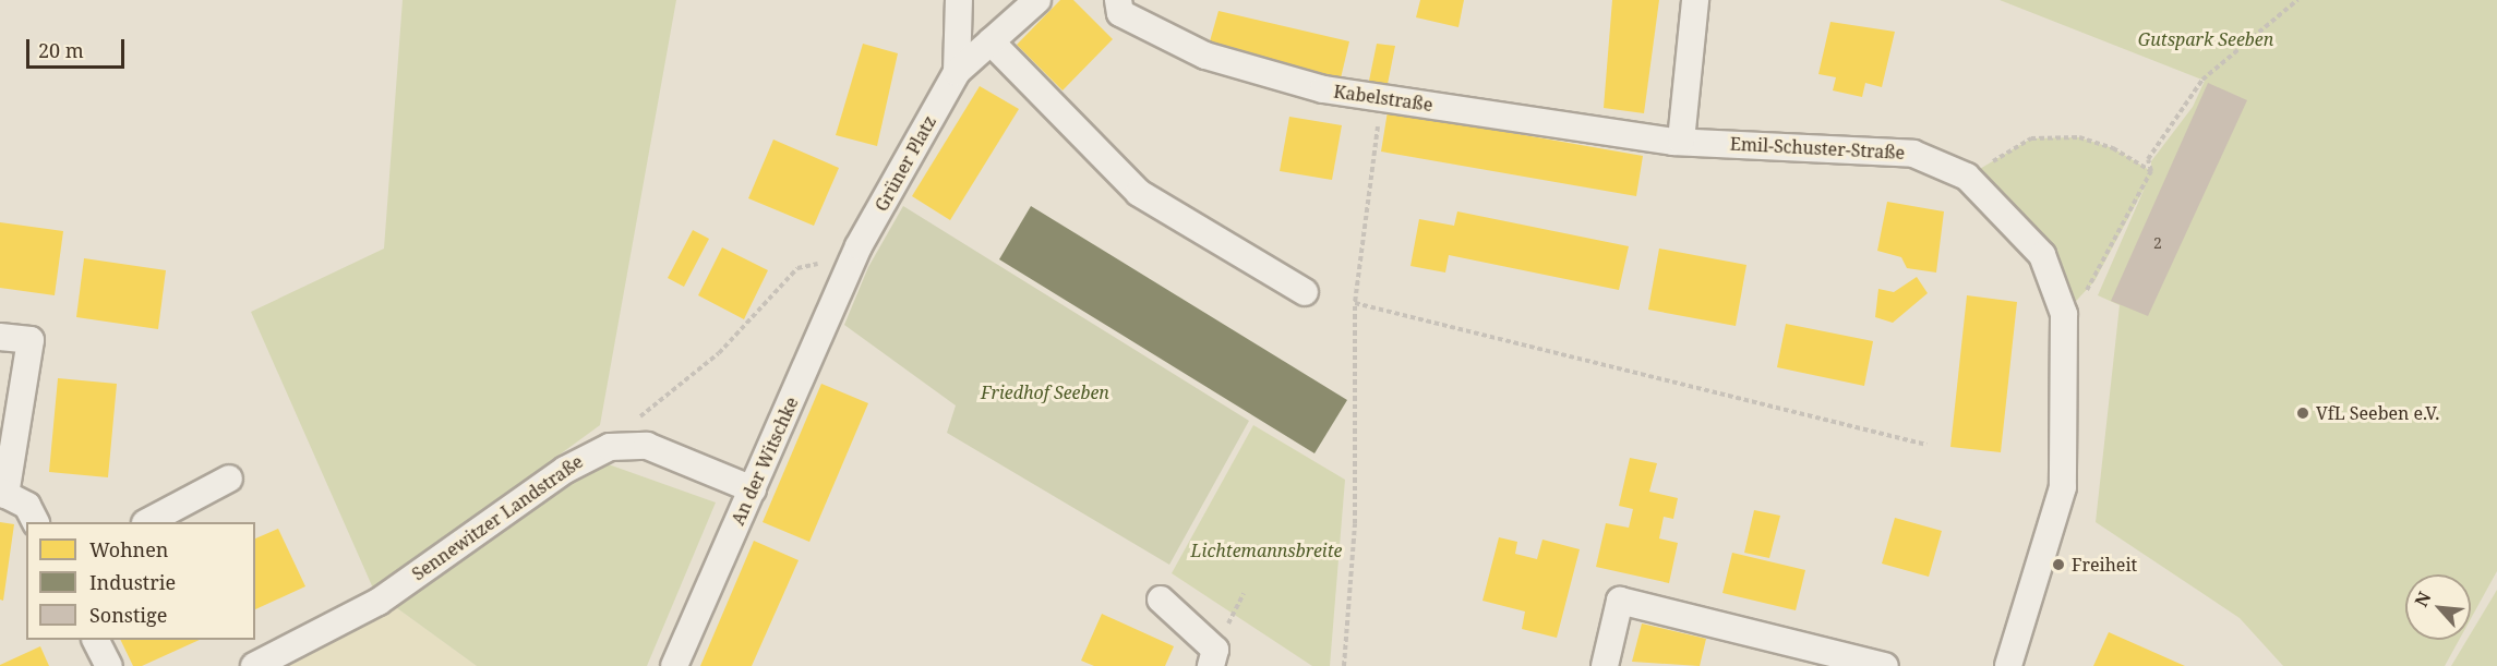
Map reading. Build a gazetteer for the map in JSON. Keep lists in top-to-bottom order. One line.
{"streets":{"street":["Kabelstraße","Emil-Schuster-Straße","Grüner Platz","An der Witschke","Sennewitzer Landstraße"]},"crossings":[["Kabelstraße","Emil-Schuster-Straße"],["Grüner Platz","An der Witschke"],["An der Witschke","Sennewitzer Landstraße"]],"parks":["Gutspark Seeben","Friedhof Seeben","Lichtemannsbreite"],"places":["VfL Seeben e.V.","Freiheit"],"house_numbers":["2"],"legend":["Wohnen","Industrie","Sonstige"],"scale_bar":"20 m","north":"top left"}
